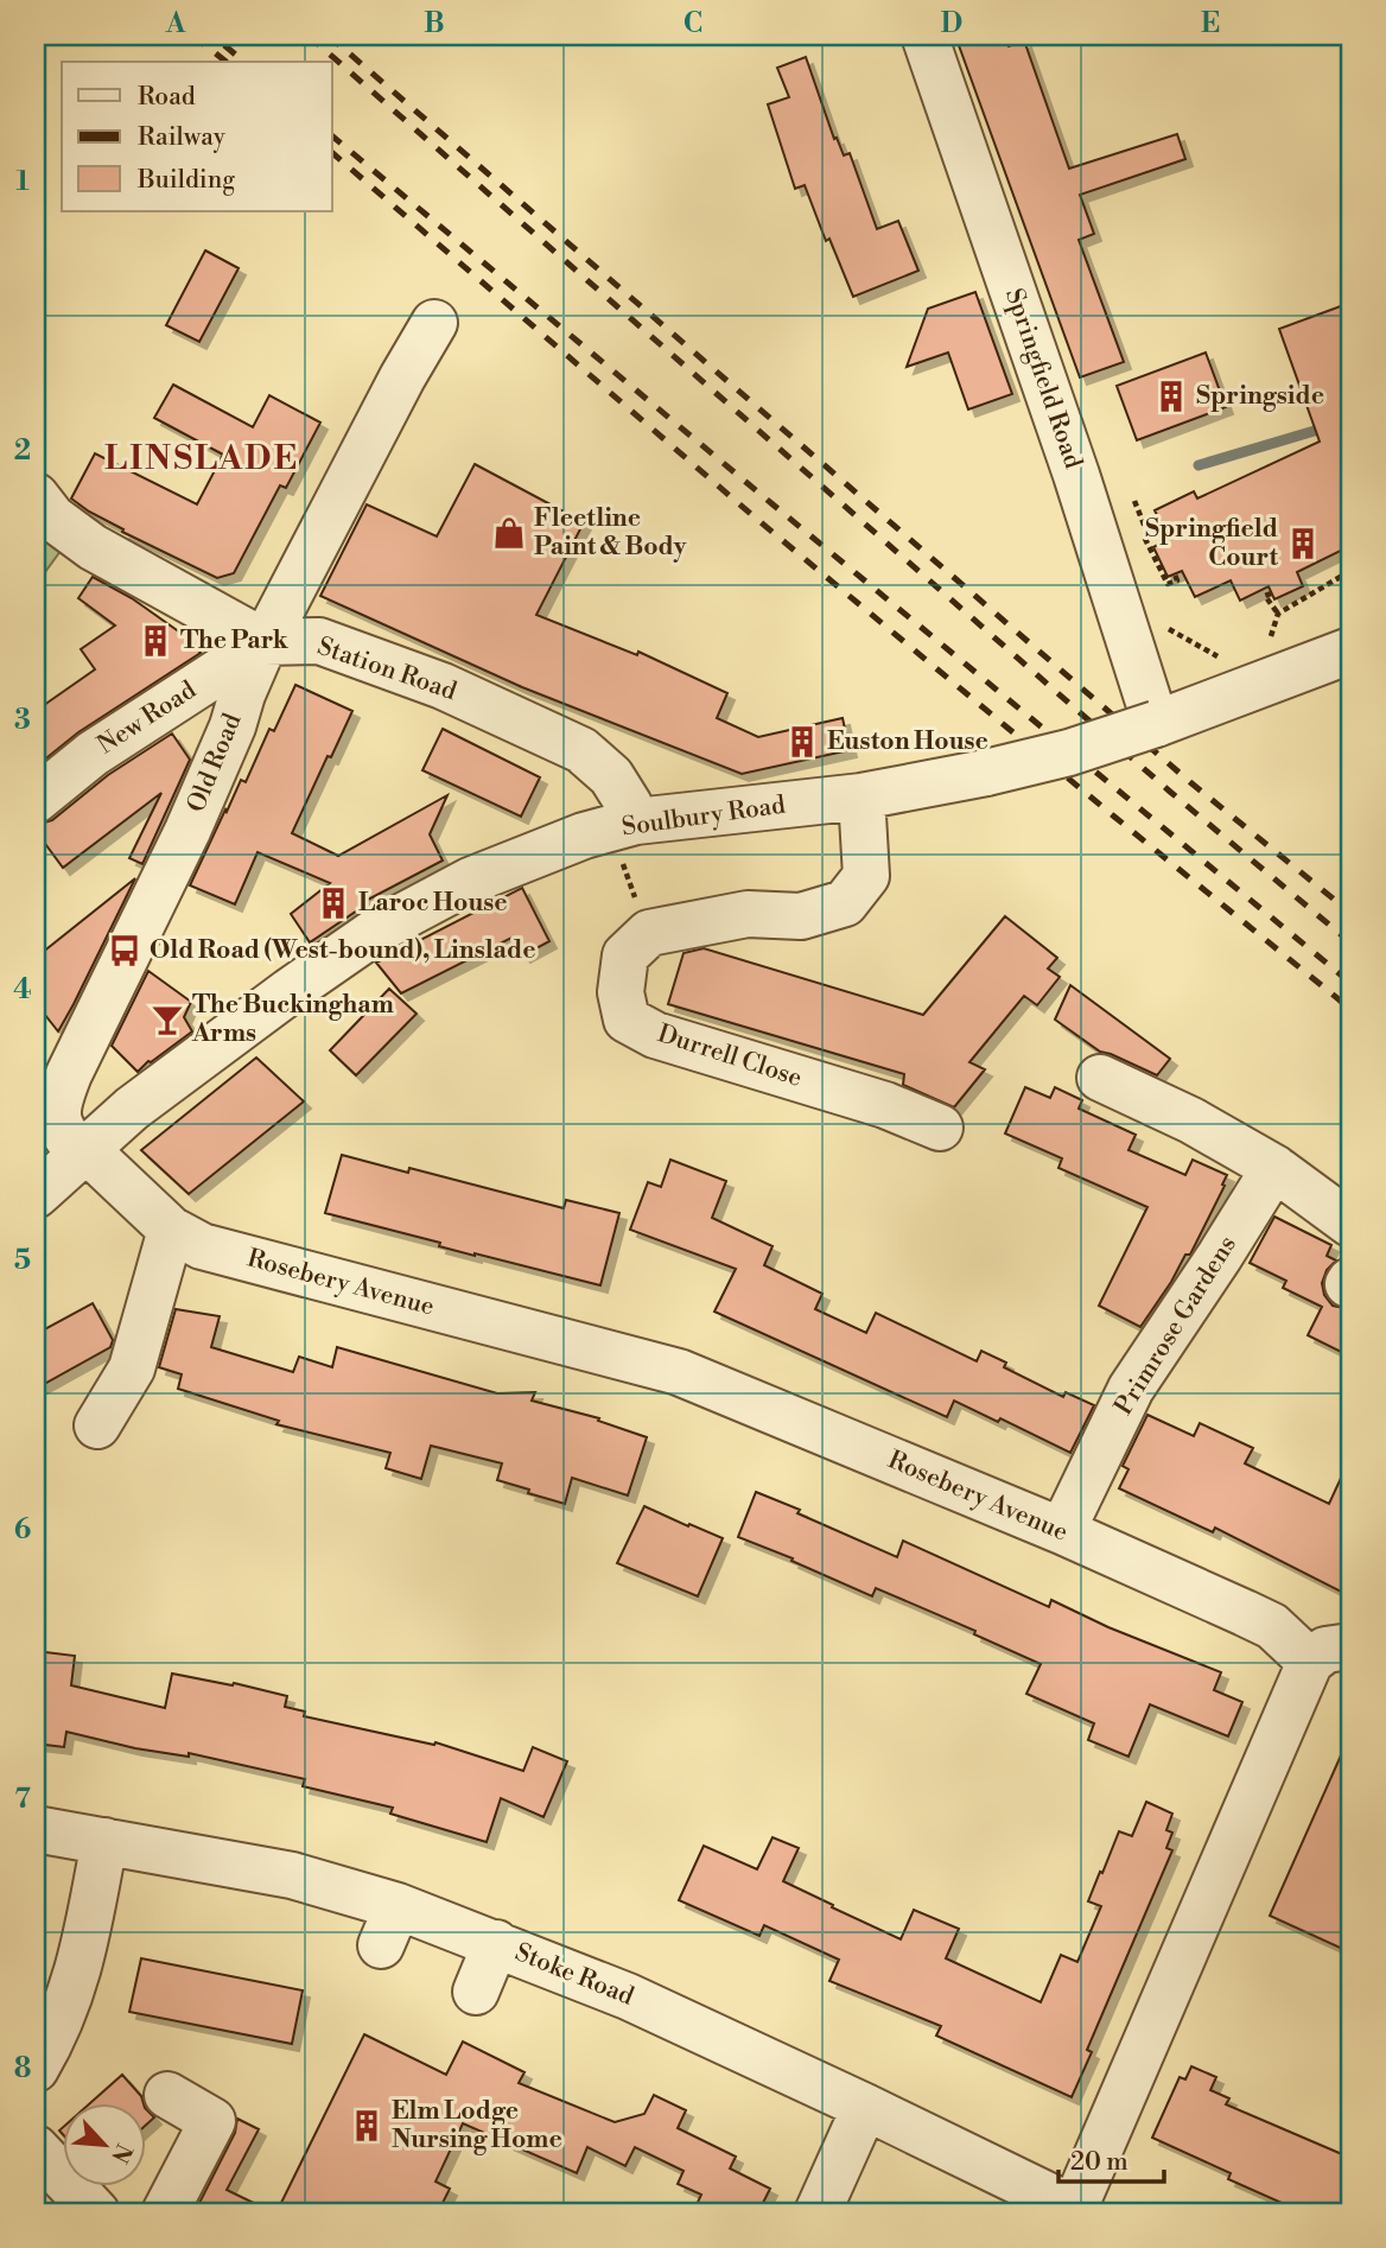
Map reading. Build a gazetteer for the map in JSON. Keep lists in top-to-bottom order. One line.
{"streets":{"street":["Springfield Road","Station Road","New Road","Old Road","Soulbury Road","Durrell Close","Rosebery Avenue","Primrose Gardens","Stoke Road"]},"crossings":[["Springfield Road","Soulbury Road"],["Station Road","New Road"],["Station Road","Old Road"],["Station Road","Soulbury Road"],["New Road","Old Road"],["Old Road","Soulbury Road"],["Old Road","Rosebery Avenue"],["Soulbury Road","Rosebery Avenue"],["Rosebery Avenue","Primrose Gardens"],["Rosebery Avenue","Stoke Road"]],"districts":["LINSLADE"],"places":{"building":["Springside","Springfield Court","The Park","Euston House","Laroc House","Elm Lodge Nursing Home"],"shop":["Fleetline Paint & Body"],"bus stop":["Old Road (West-bound), Linslade"],"bar":["The Buckingham Arms"]},"legend":["Road","Railway","Building"],"scale_bar":"20 m","north":"bottom right","grid":{"columns":["A","B","C","D","E"],"rows":["1","2","3","4","5","6","7","8"]}}
